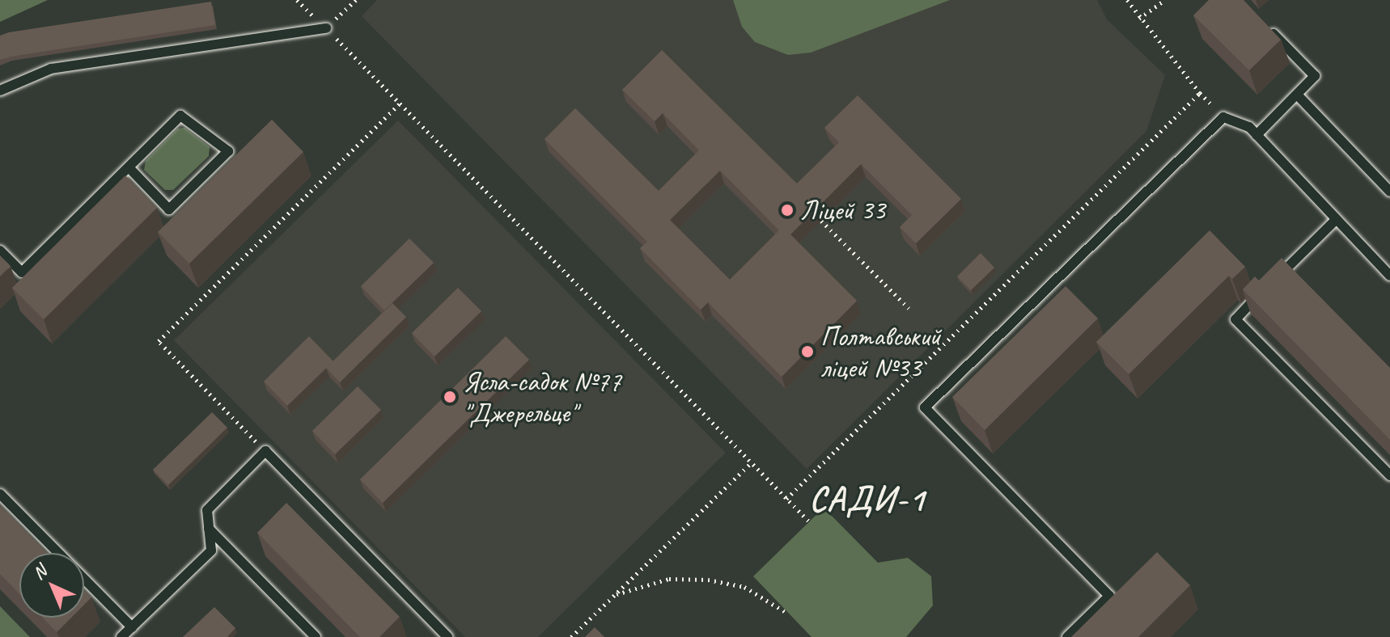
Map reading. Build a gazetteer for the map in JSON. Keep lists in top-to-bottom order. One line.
{"districts":["САДИ-1"],"places":["Ліцей 33","Полтавський ліцей №33","Ясла-садок №77 \"Джерельце\""],"north":"top left"}
